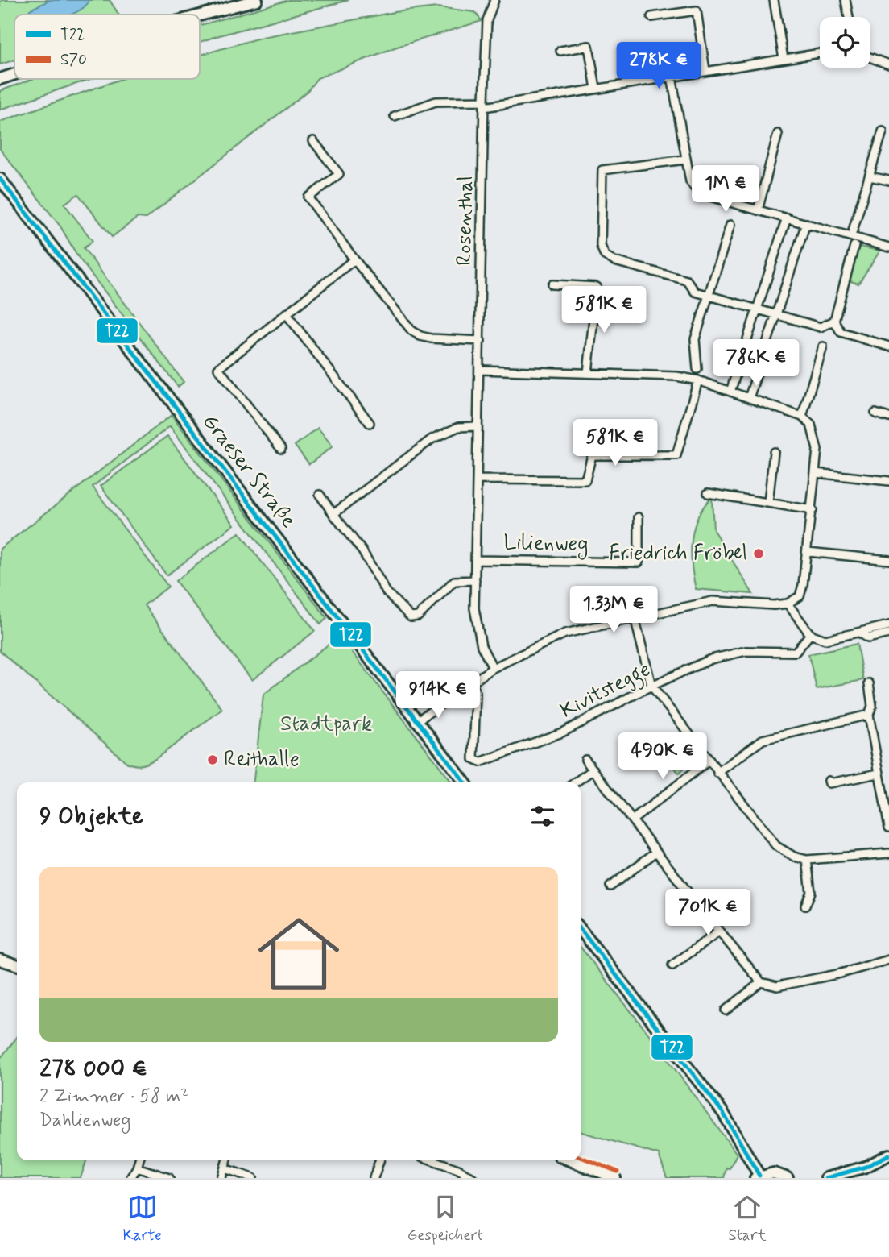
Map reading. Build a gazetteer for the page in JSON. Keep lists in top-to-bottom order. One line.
{"streets":{"main road":["Graeser Straße"],"street":["Rosenthal","Lilienweg","Kivitstegge"]},"crossings":[["Rosenthal","Lilienweg"]],"parks":["Stadtpark"],"places":["Friedrich Fröbel","Reithalle"],"lines":["transit line T22","transit line S70"],"legend":["T22","S70"],"page":{"price":["278K €","1M €","581K €","786K €","581K €","1.33M €","914K €","490K €","701K €"],"heading":"9 Objekte","list":[{"name":"278 000 €","note":"2 Zimmer · 58 m² · Dahlienweg"}],"tabs":["Karte","Gespeichert","Start"]}}
